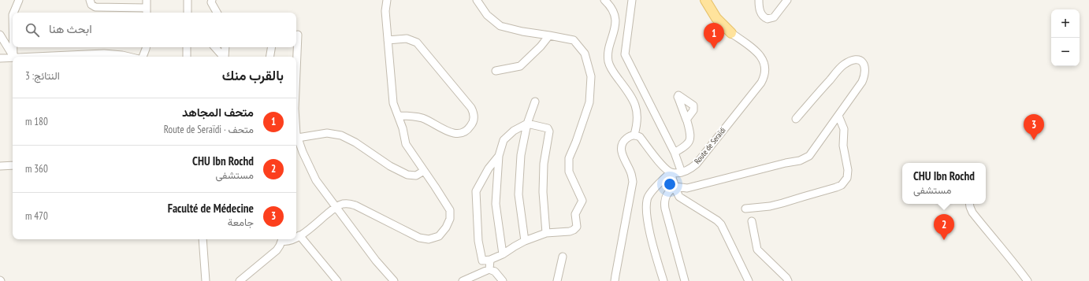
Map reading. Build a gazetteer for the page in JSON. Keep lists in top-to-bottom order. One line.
{"streets":{"main road":["Route de Seraïdi"]},"page":{"map_buttons":["+","−"],"search":"ابحث هنا","pins":["1","3","2"],"heading":["بالقرب منك","النتائج: 3"],"list":[{"mark":"1","name":"متحف المجاهد","note":"متحف · Route de Seraïdi","value":"180 m"},{"mark":"2","name":"CHU Ibn Rochd","note":"مستشفى","value":"360 m"},{"mark":"3","name":"Faculté de Médecine","note":"جامعة","value":"470 m"}],"popup":["CHU Ibn Rochd","مستشفى"]}}
